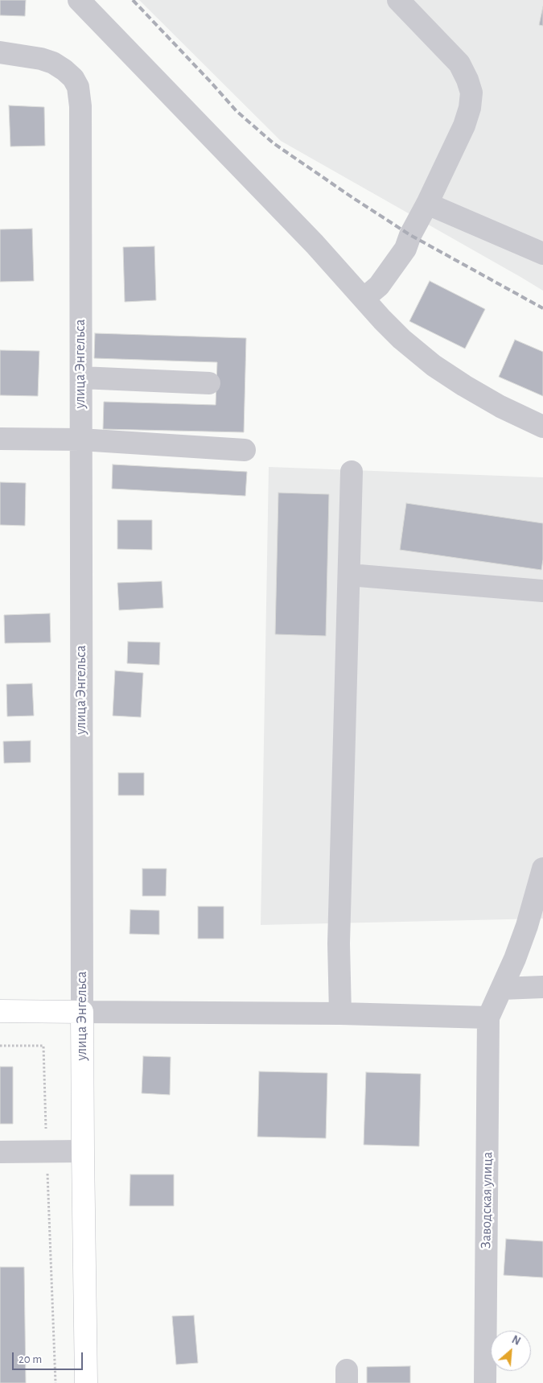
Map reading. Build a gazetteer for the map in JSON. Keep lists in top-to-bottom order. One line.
{"streets":{"main road":["улица Энгельса"],"street":["Заводская улица"]},"scale_bar":"20 m","north":"top right"}
